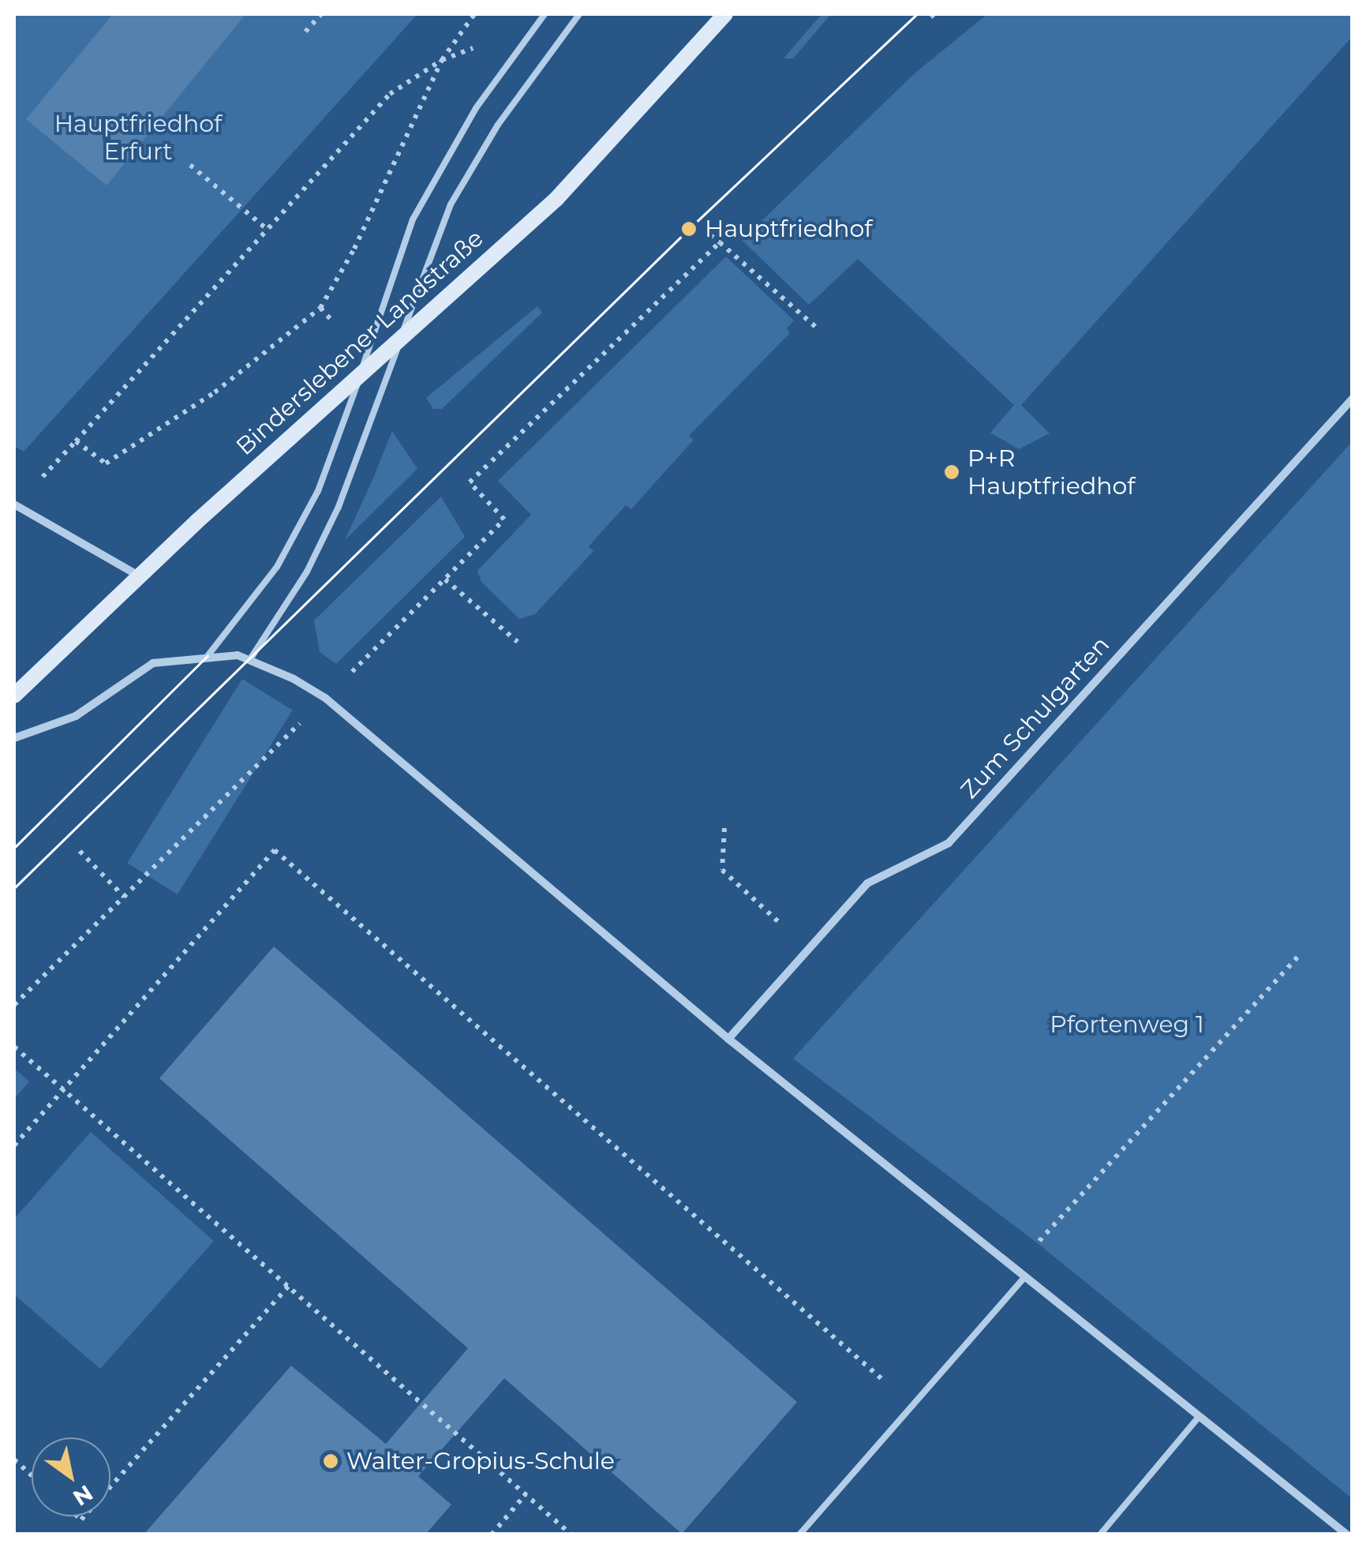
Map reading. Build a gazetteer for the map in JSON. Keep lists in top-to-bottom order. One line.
{"streets":{"main road":["Binderslebener Landstraße"],"street":["Zum Schulgarten"]},"parks":["Hauptfriedhof Erfurt","Pfortenweg 1"],"places":["Hauptfriedhof","P+R Hauptfriedhof","Walter-Gropius-Schule"],"north":"bottom right"}
